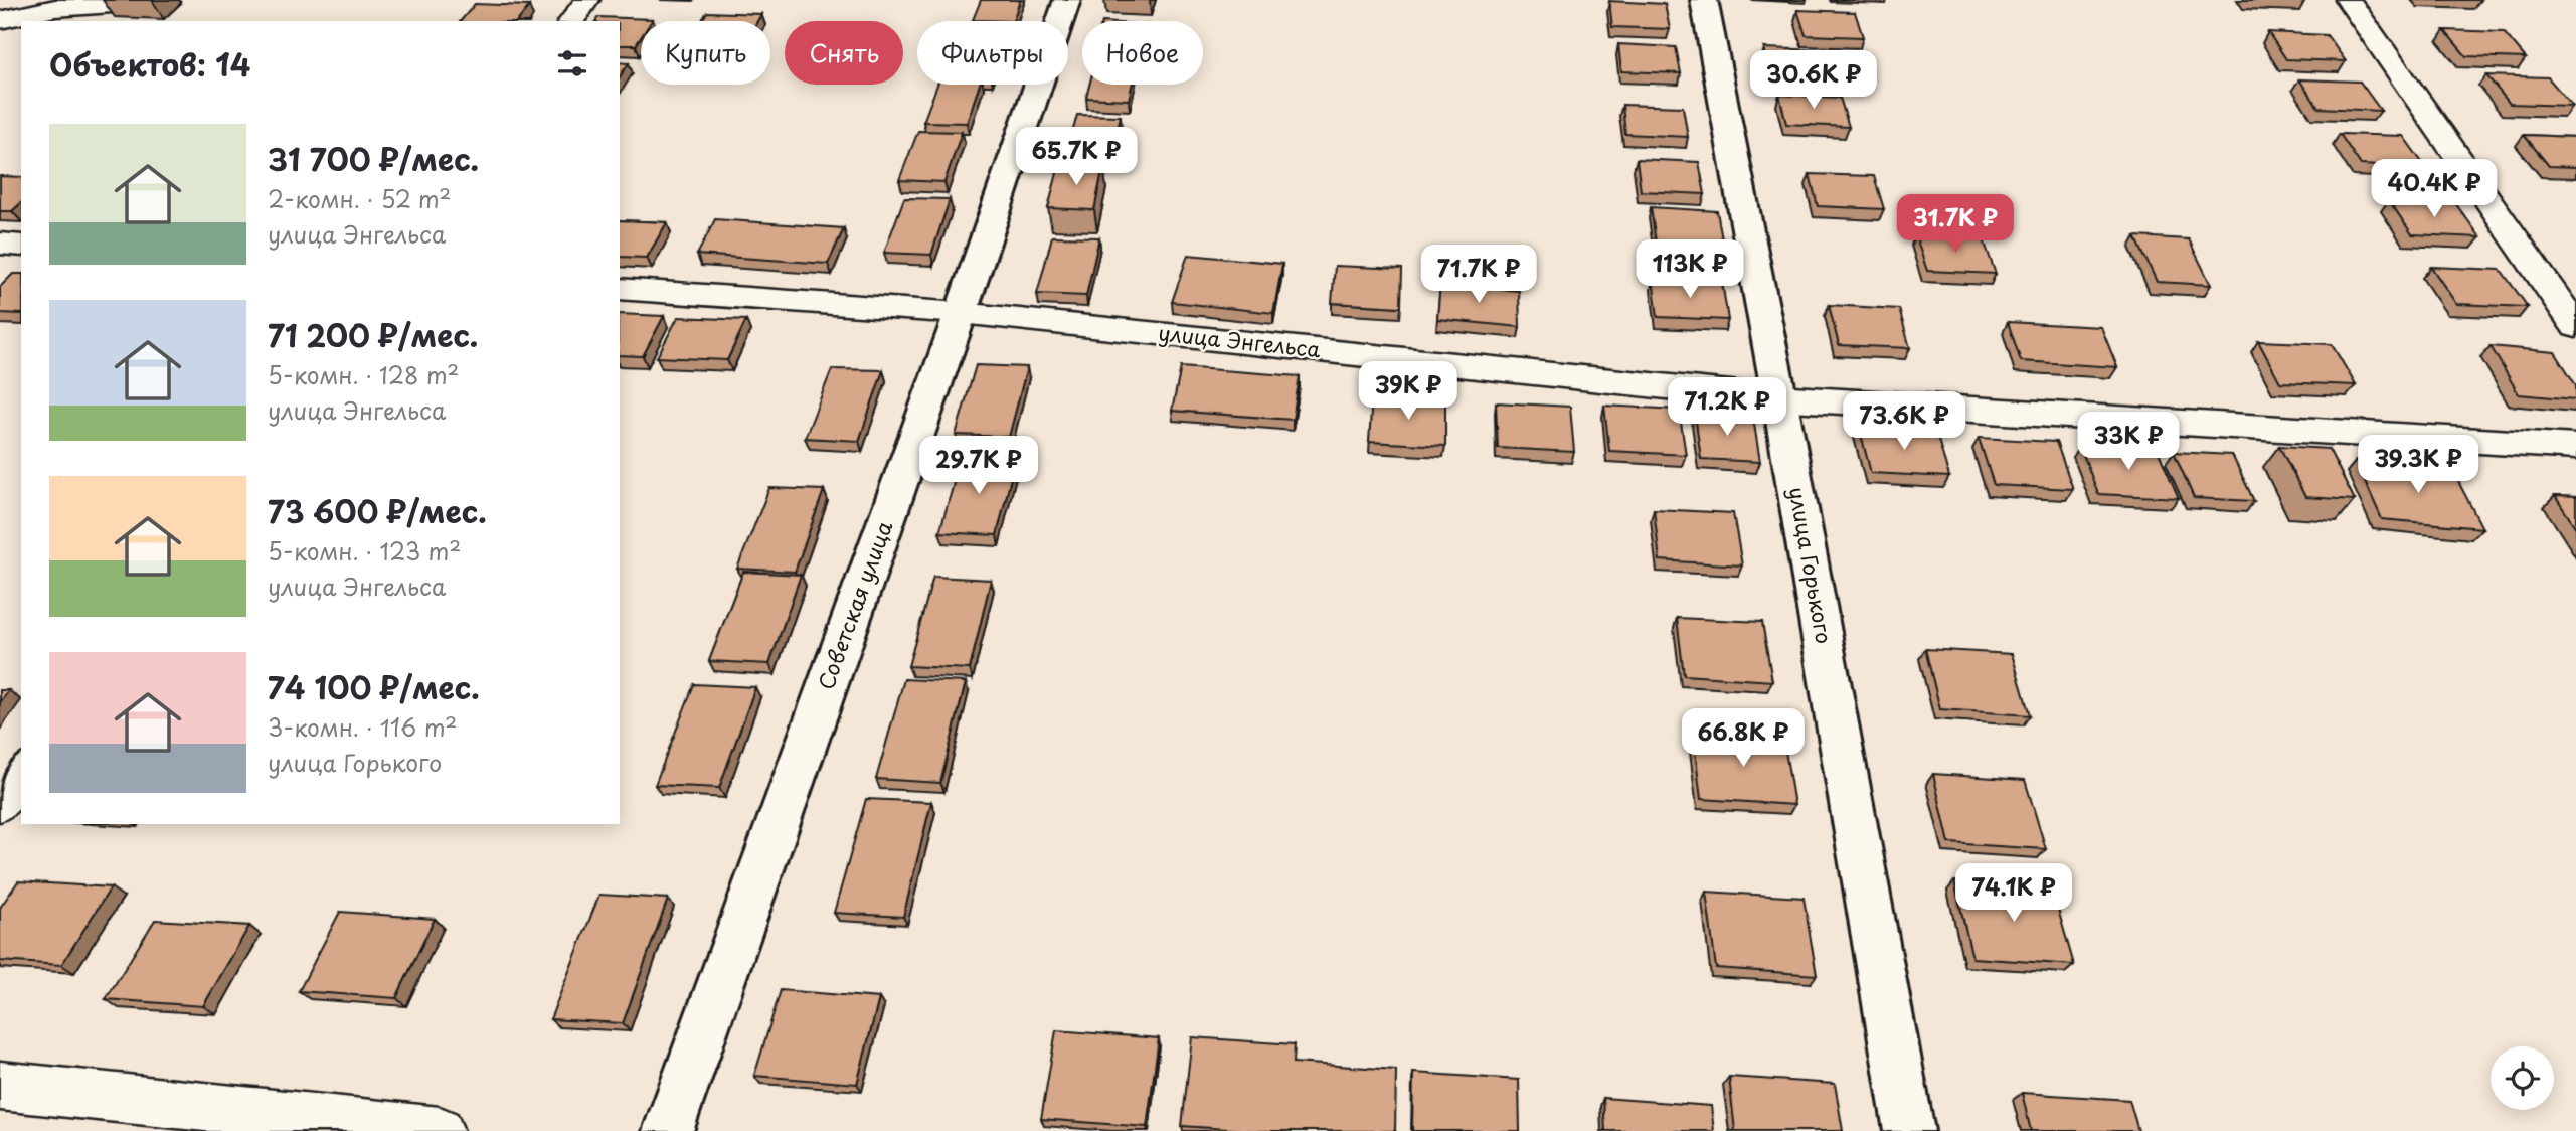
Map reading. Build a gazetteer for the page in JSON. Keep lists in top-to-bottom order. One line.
{"streets":{"street":["улица Энгельса","улица Горького","Советская улица"]},"crossings":[["улица Энгельса","улица Горького"],["улица Энгельса","Советская улица"]],"page":{"chip":["Купить","Снять","Фильтры","Новое"],"heading":"Объектов: 14","price":["30.6K ₽","65.7K ₽","40.4K ₽","31.7K ₽","113K ₽","71.7K ₽","39K ₽","71.2K ₽","73.6K ₽","33K ₽","39.3K ₽","29.7K ₽","66.8K ₽","74.1K ₽"],"list":[{"name":"31 700 ₽/мес.","note":"2-комн. · 52 m² · улица Энгельса"},{"name":"71 200 ₽/мес.","note":"5-комн. · 128 m² · улица Энгельса"},{"name":"73 600 ₽/мес.","note":"5-комн. · 123 m² · улица Энгельса"},{"name":"74 100 ₽/мес.","note":"3-комн. · 116 m² · улица Горького"}]}}
